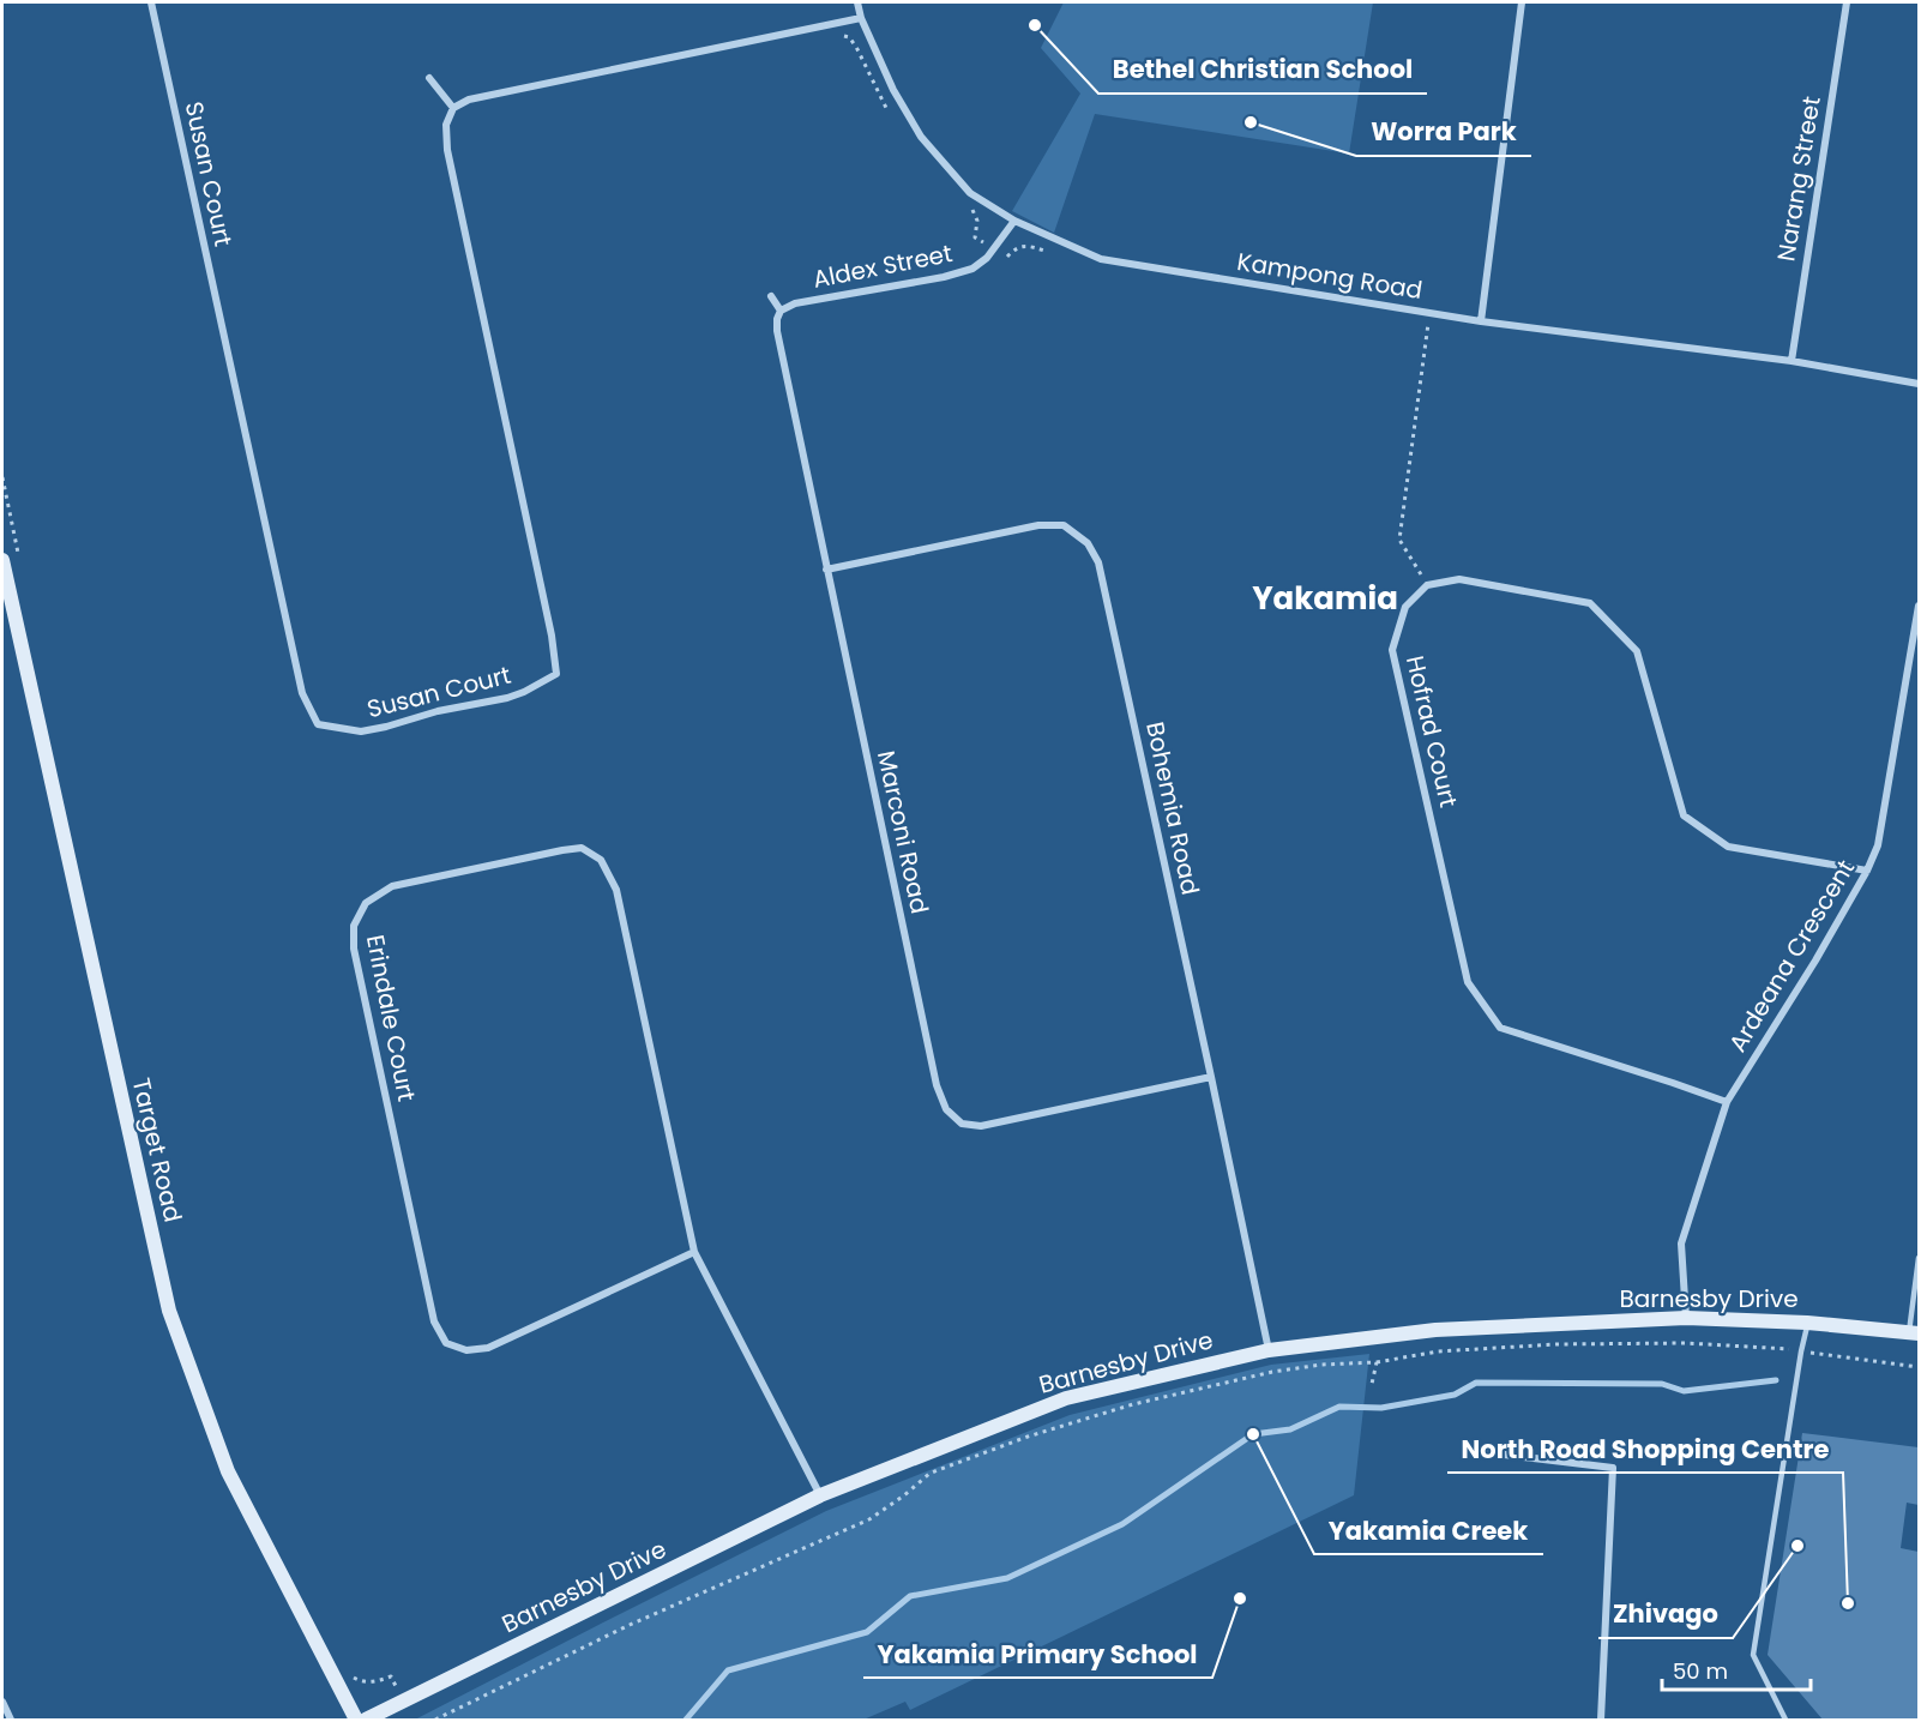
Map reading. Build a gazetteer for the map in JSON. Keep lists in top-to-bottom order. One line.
{"streets":{"street":["Susan Court","Narang Street","Aldex Street","Kampong Road","Hofrad Court","Bohemia Road","Marconi Road","Ardeana Crescent","Erindale Court","Target Road","Barnesby Drive"]},"crossings":[["Narang Street","Kampong Road"],["Aldex Street","Kampong Road"],["Aldex Street","Marconi Road"],["Hofrad Court","Ardeana Crescent"],["Bohemia Road","Marconi Road"],["Bohemia Road","Barnesby Drive"],["Ardeana Crescent","Barnesby Drive"],["Erindale Court","Barnesby Drive"]],"districts":["Yakamia"],"places":["Bethel Christian School","Worra Park","Yakamia Creek","Zhivago","Yakamia Primary School","North Road Shopping Centre"],"scale_bar":"50 m"}
